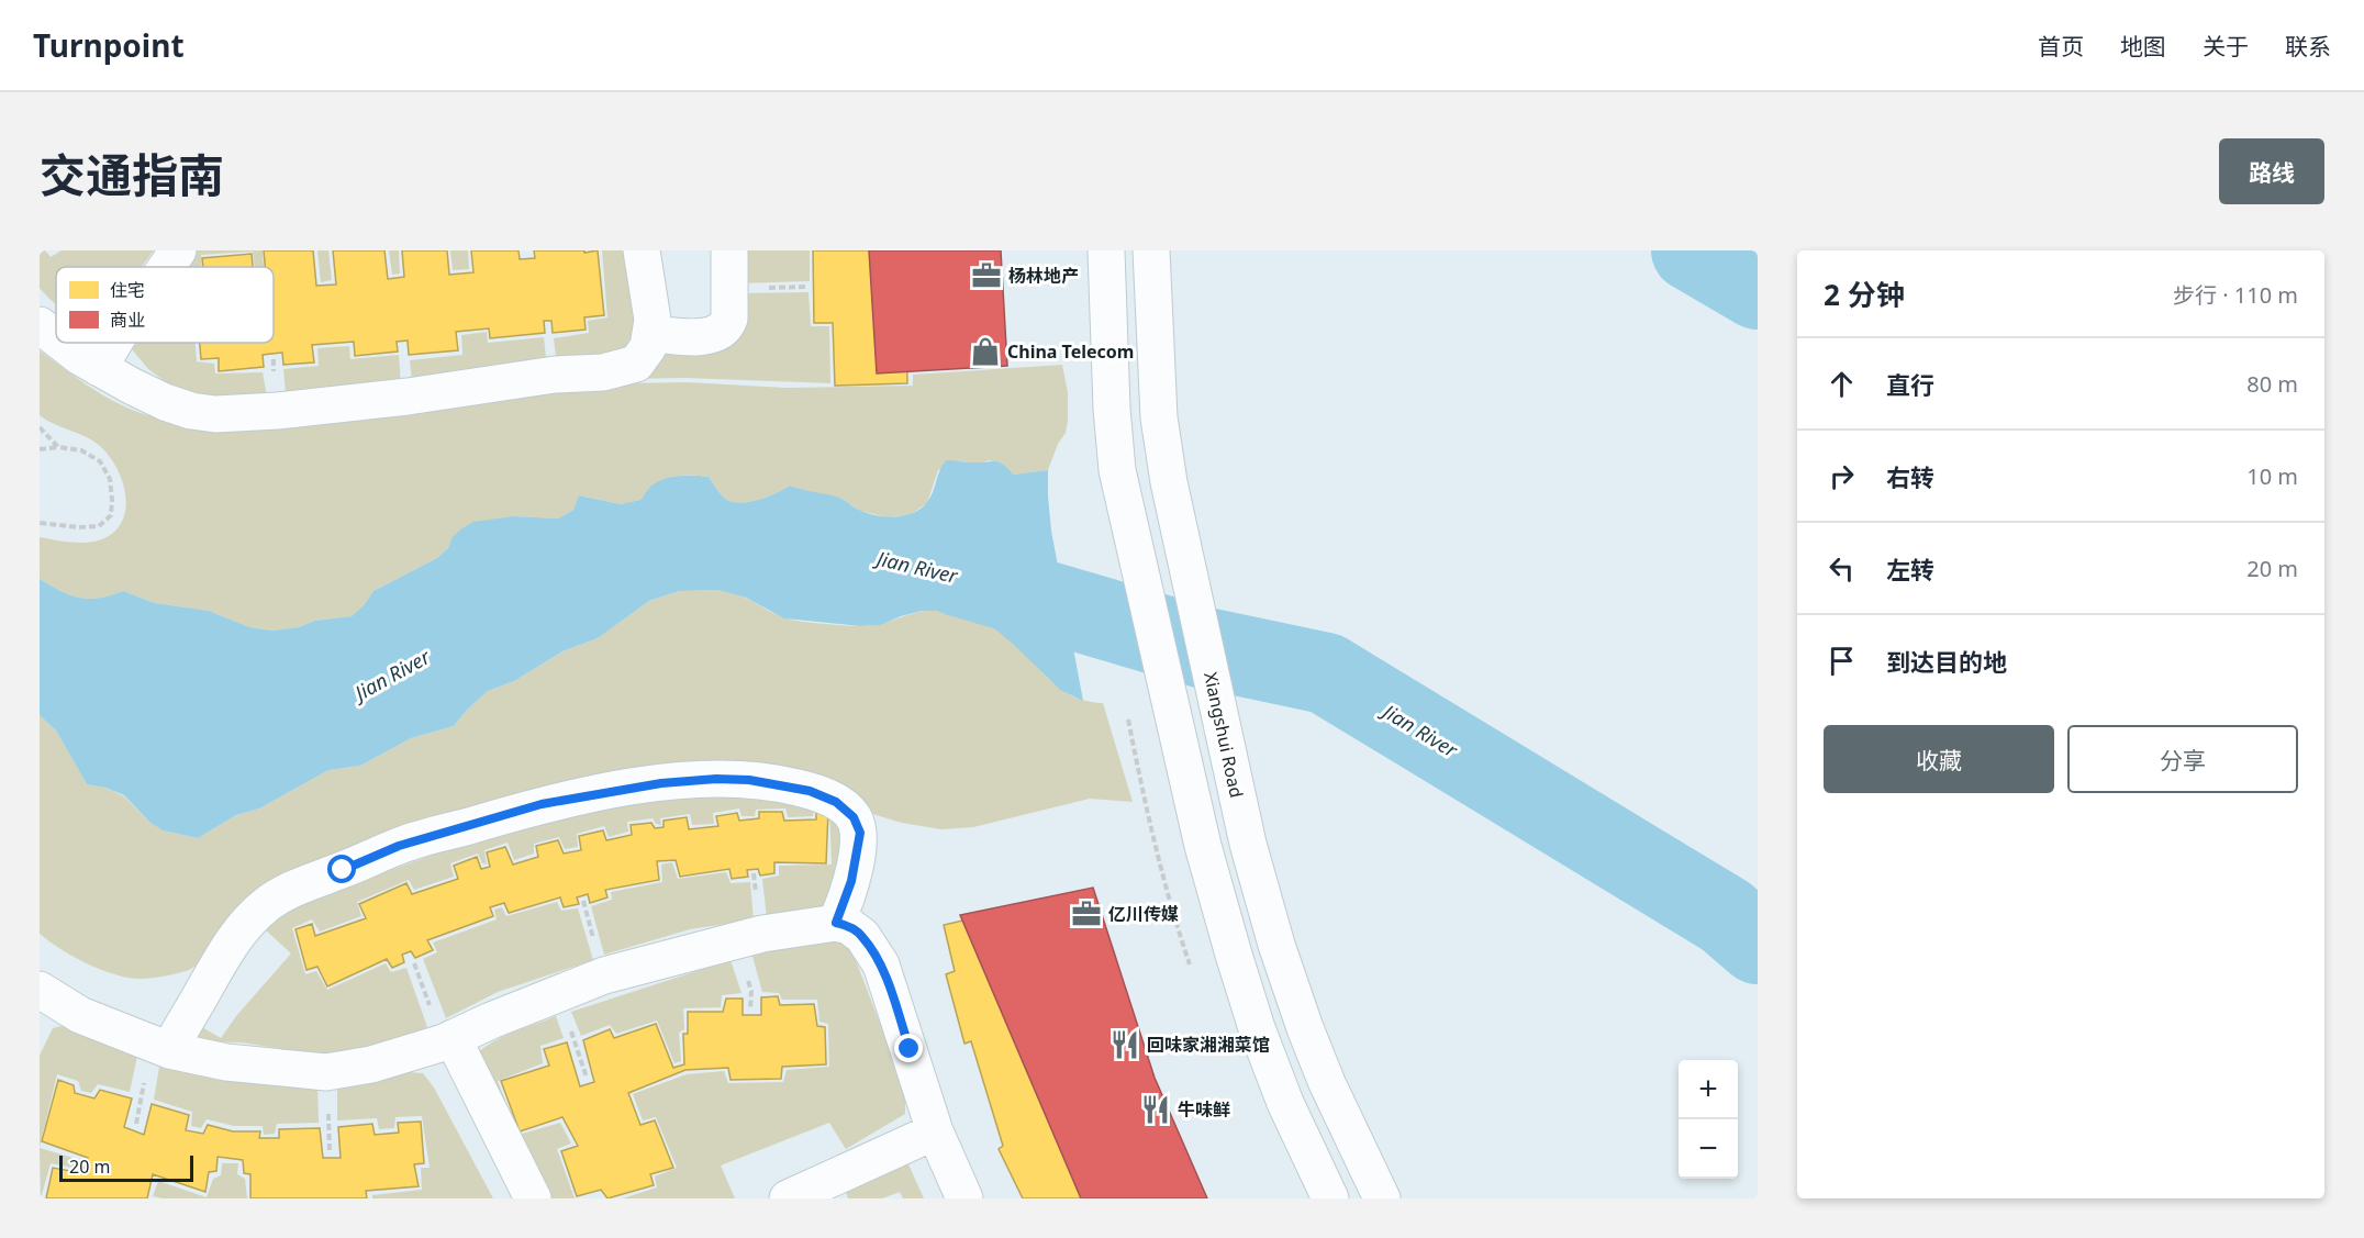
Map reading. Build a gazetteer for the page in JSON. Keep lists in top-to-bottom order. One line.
{"streets":{"main road":["Xiangshui Road"]},"water":["Jian River"],"places":{"office":["杨林地产","亿川传媒"],"shop":["China Telecom"],"restaurant":["回味家湘湘菜馆","牛味鲜"]},"legend":["住宅","商业"],"scale_bar":"20 m","page":{"header":"Turnpoint","nav":["首页","地图","关于","联系"],"title":"交通指南","buttons":["路线",["收藏","分享"]],"heading":["2 分钟","步行 · 110 m"],"list":[["直行","80 m"],["右转","10 m"],["左转","20 m"],"到达目的地"],"map_buttons":["+","−"],"scale":"20 m"}}
